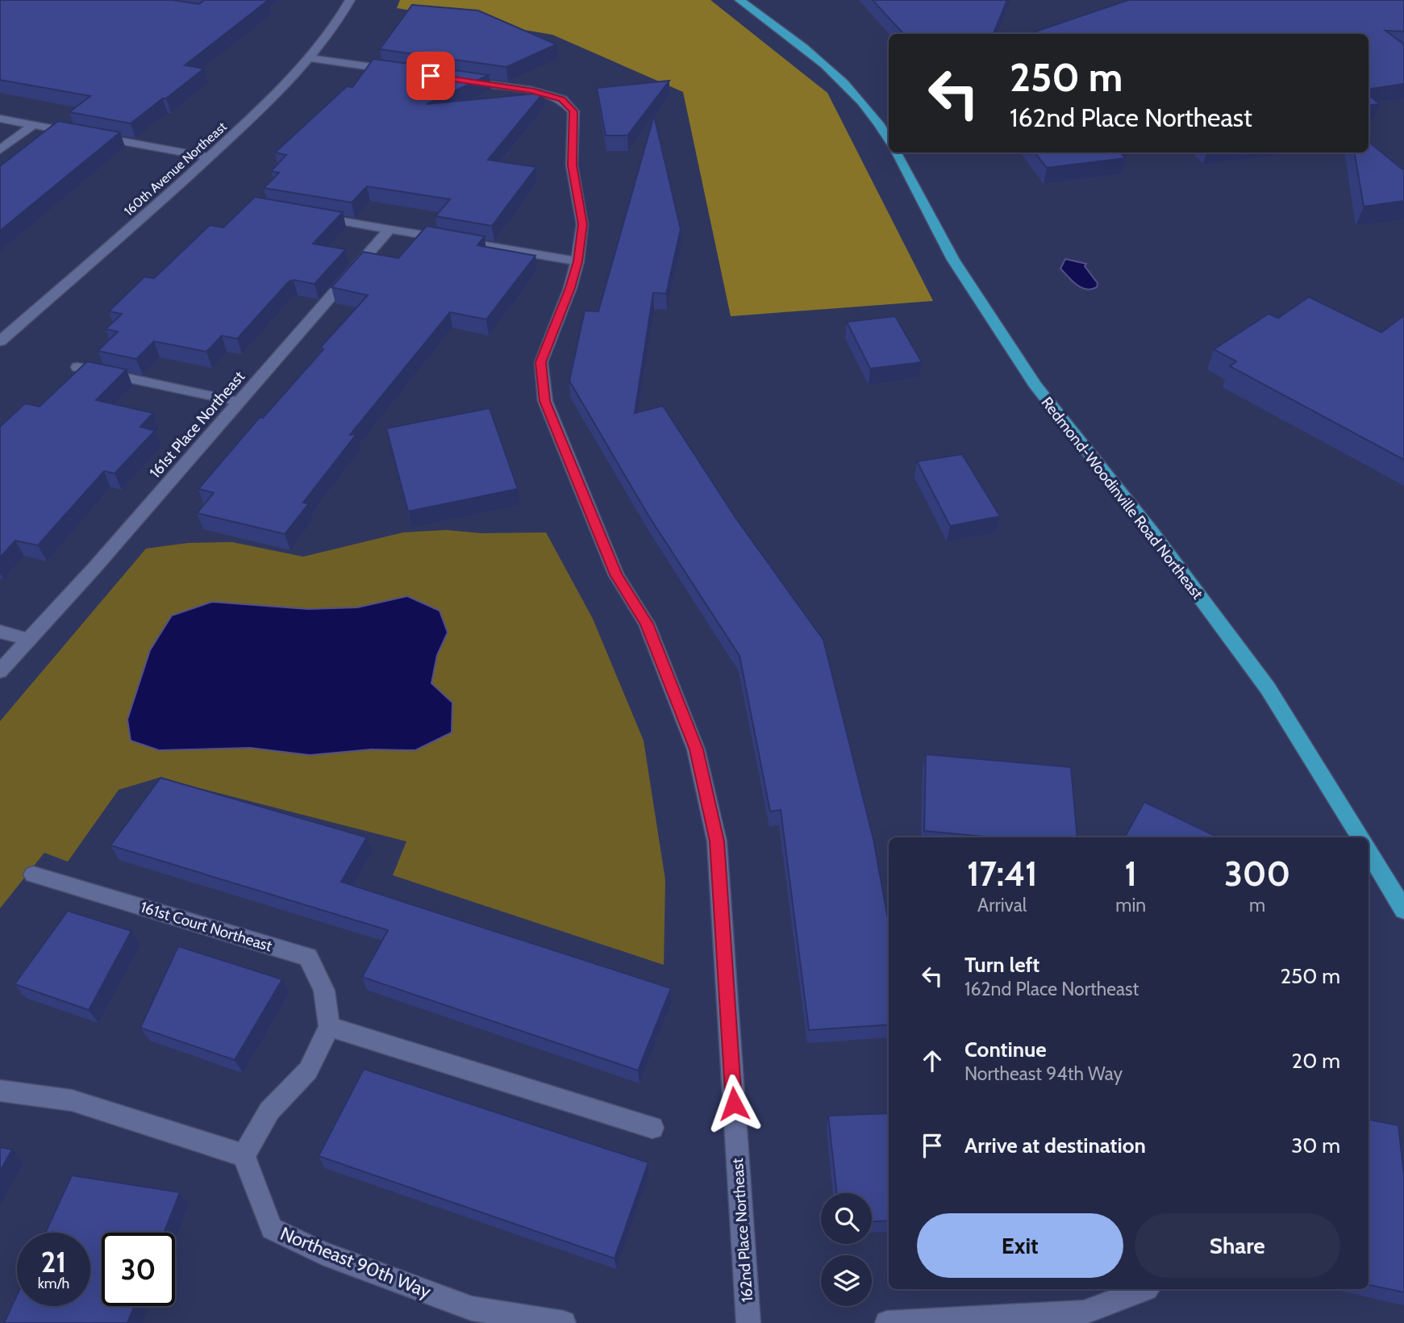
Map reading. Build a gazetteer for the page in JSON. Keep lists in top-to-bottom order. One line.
{"streets":{"main road":["Redmond-Woodinville Road Northeast"],"street":["160th Avenue Northeast","161st Place Northeast","161st Court Northeast","162nd Place Northeast","Northeast 90th Way"]},"page":{"turn":["250 m","162nd Place Northeast"],"eta":["17:41","Arrival","1","min","300","m"],"list":[{"name":"Turn left","note":"162nd Place Northeast","value":"250 m"},{"name":"Continue","note":"Northeast 94th Way","value":"20 m"},{"name":"Arrive at destination","value":"30 m"}],"buttons":["Exit","Share"],"speed":"21 km/h","limit":"30"}}
